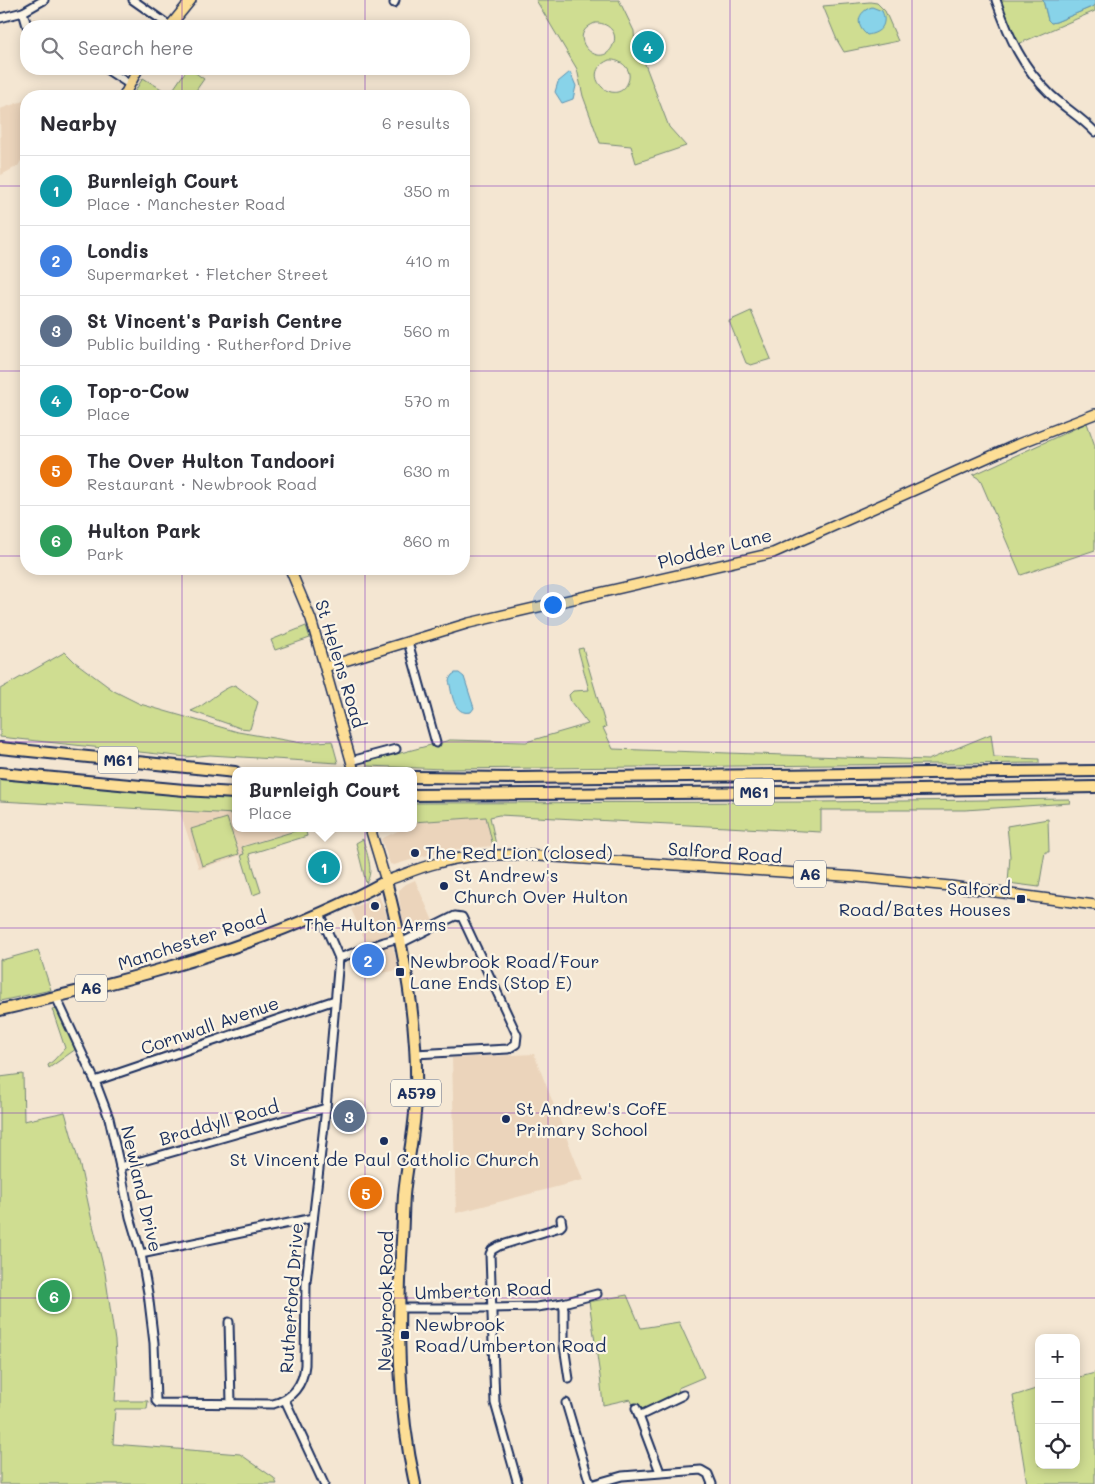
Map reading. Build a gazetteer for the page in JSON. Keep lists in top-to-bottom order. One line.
{"streets":{"highway":["M61","A6","Manchester Road","A579","Newbrook Road"],"main road":["Plodder Lane","St Helens Road","Salford Road"],"street":["Cornwall Avenue","Braddyll Road","Newland Drive","Umberton Road","Rutherford Drive"]},"crossings":[["Plodder Lane","St Helens Road"],["Salford Road","Manchester Road"],["Salford Road","A579"],["Salford Road","Newbrook Road"],["Manchester Road","A579"],["Manchester Road","Newland Drive"],["Manchester Road","Rutherford Drive"],["Manchester Road","Newbrook Road"],["Cornwall Avenue","Newland Drive"],["Cornwall Avenue","Rutherford Drive"],["A579","Newbrook Road"],["Braddyll Road","Newland Drive"],["Braddyll Road","Rutherford Drive"],["Umberton Road","Newbrook Road"]],"places":{"other":["The Red Lion (closed)","St Andrew's Church Over Hulton","The Hulton Arms","St Andrew's CofE Primary School","St Vincent de Paul Catholic Church"],"transit":["Salford Road/Bates Houses","Newbrook Road/Four Lane Ends (Stop E)","Newbrook Road/Umberton Road"]},"page":{"search":"Search here","pins":["4","1","2","3","5","6"],"heading":["Nearby","6 results"],"list":[{"mark":"1","name":"Burnleigh Court","note":"Place · Manchester Road","value":"350 m"},{"mark":"2","name":"Londis","note":"Supermarket · Fletcher Street","value":"410 m"},{"mark":"3","name":"St Vincent's Parish Centre","note":"Public building · Rutherford Drive","value":"560 m"},{"mark":"4","name":"Top-o-Cow","note":"Place","value":"570 m"},{"mark":"5","name":"The Over Hulton Tandoori","note":"Restaurant · Newbrook Road","value":"630 m"},{"mark":"6","name":"Hulton Park","note":"Park","value":"860 m"}],"popup":["Burnleigh Court","Place"],"map_buttons":["+","−"]}}
